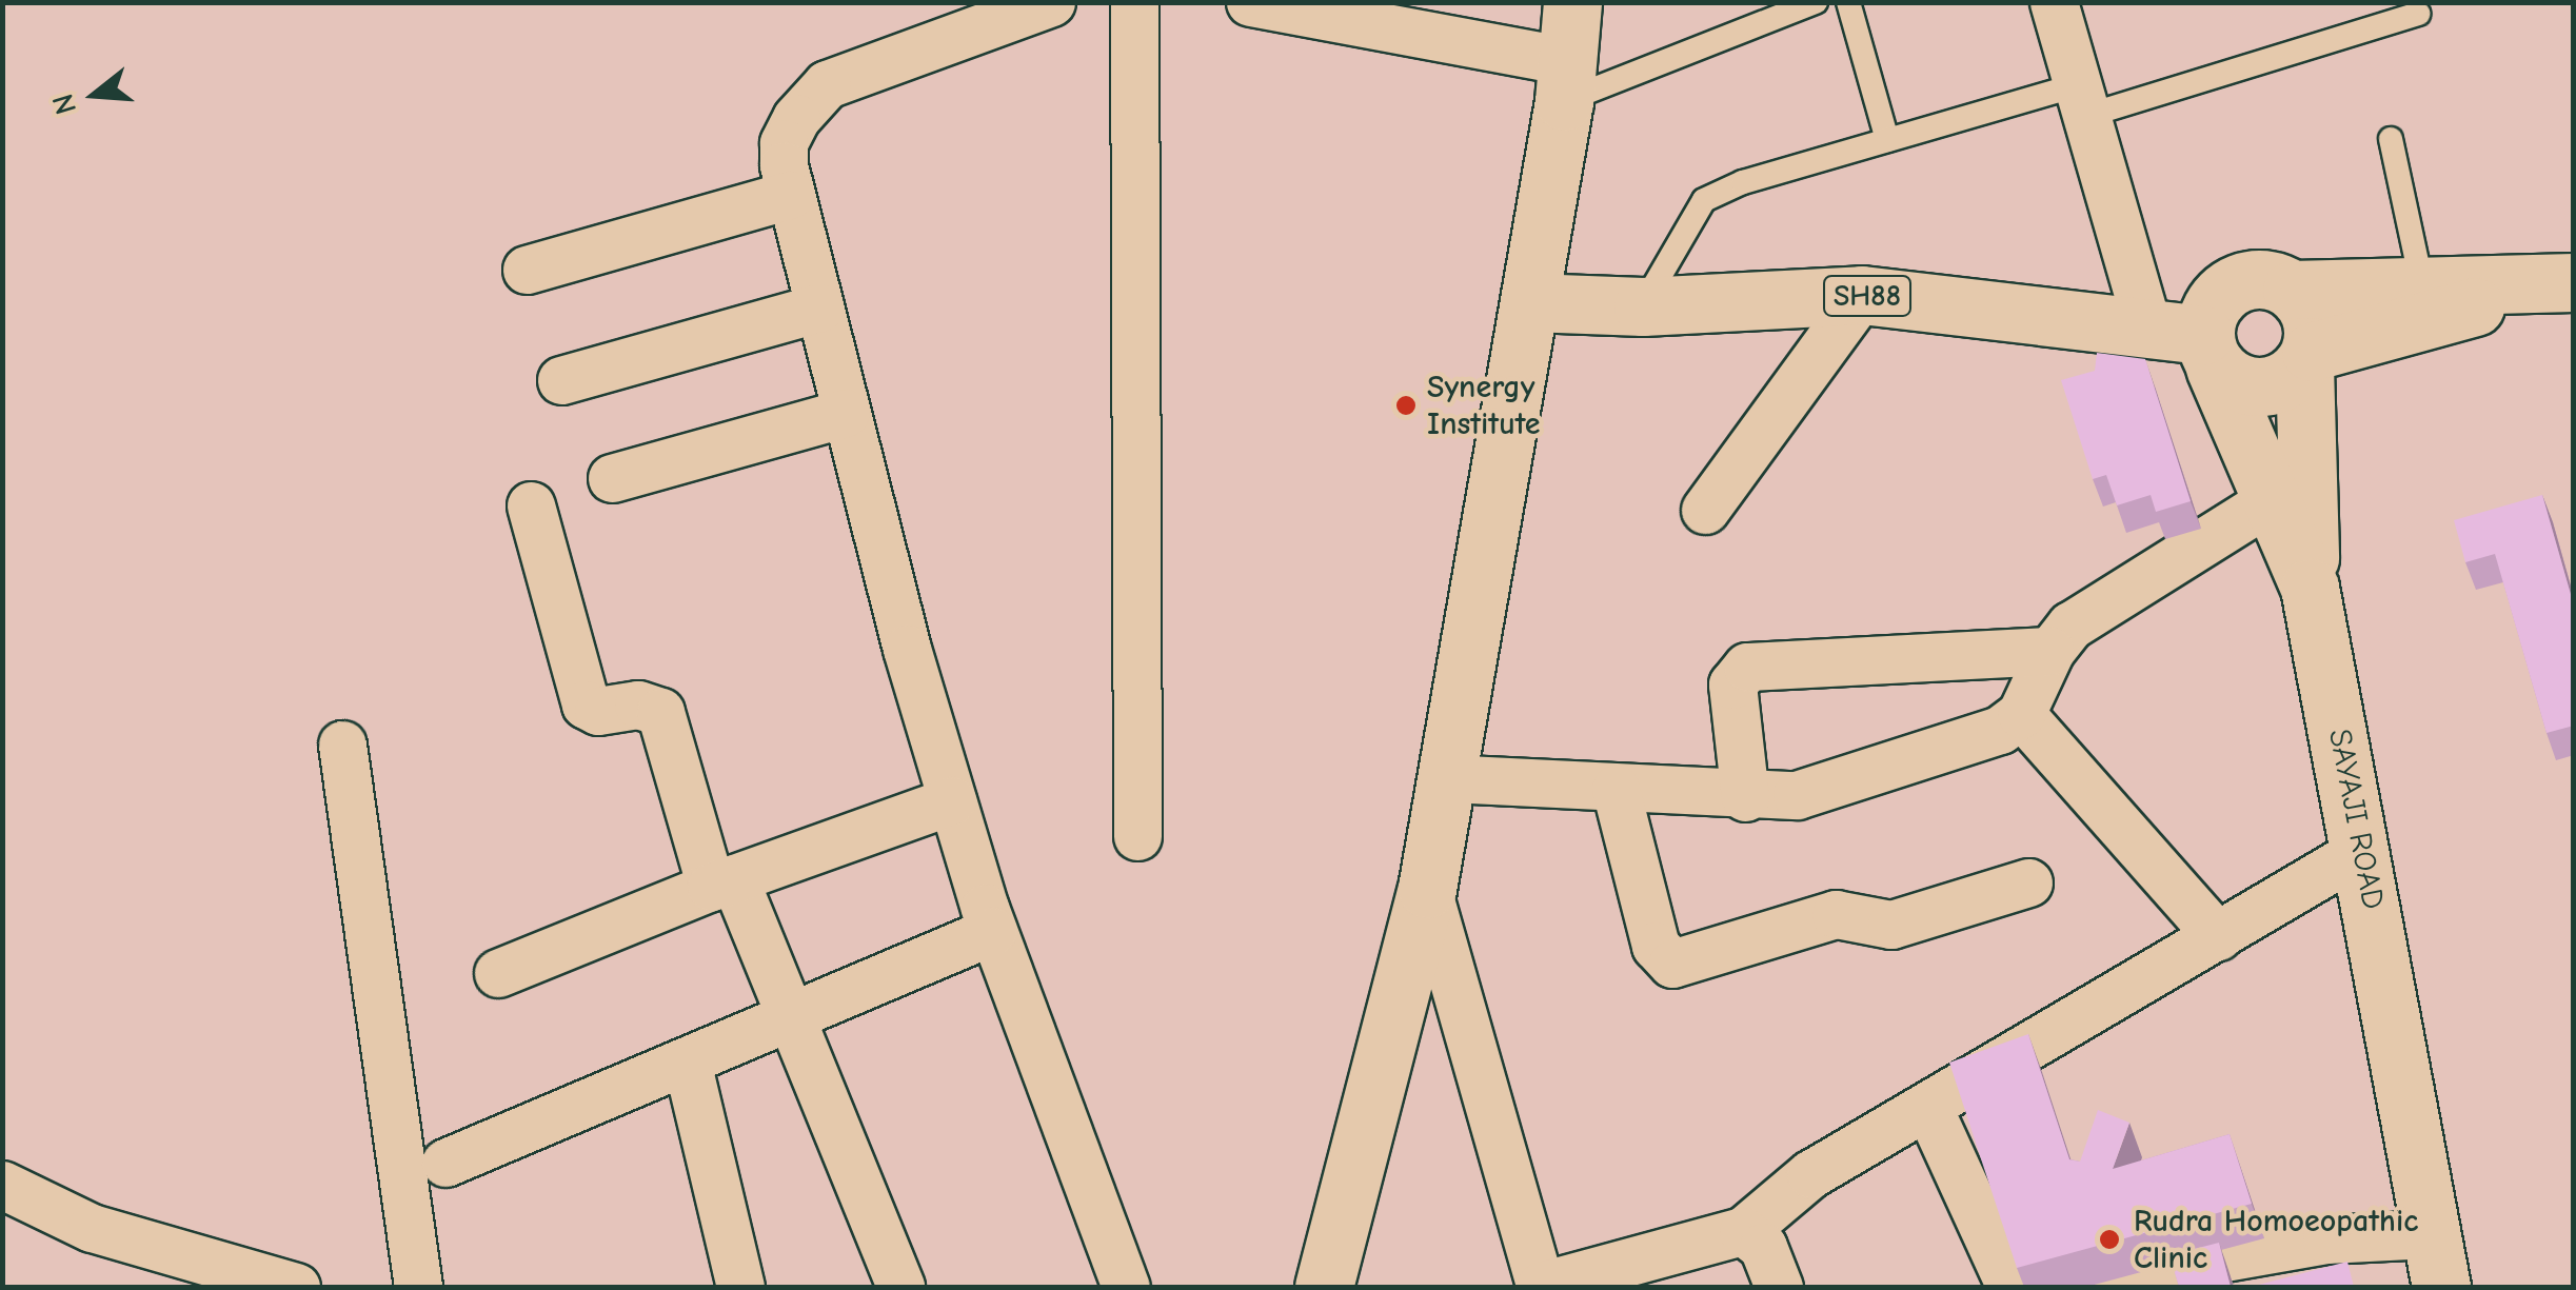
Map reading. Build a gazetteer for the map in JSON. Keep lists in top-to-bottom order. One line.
{"streets":{"main road":["SH88","SAYAJI ROAD"]},"crossings":[["SH88","SAYAJI ROAD"]],"places":["Synergy Institute","Rudra Homoeopathic Clinic"],"north":"left"}
